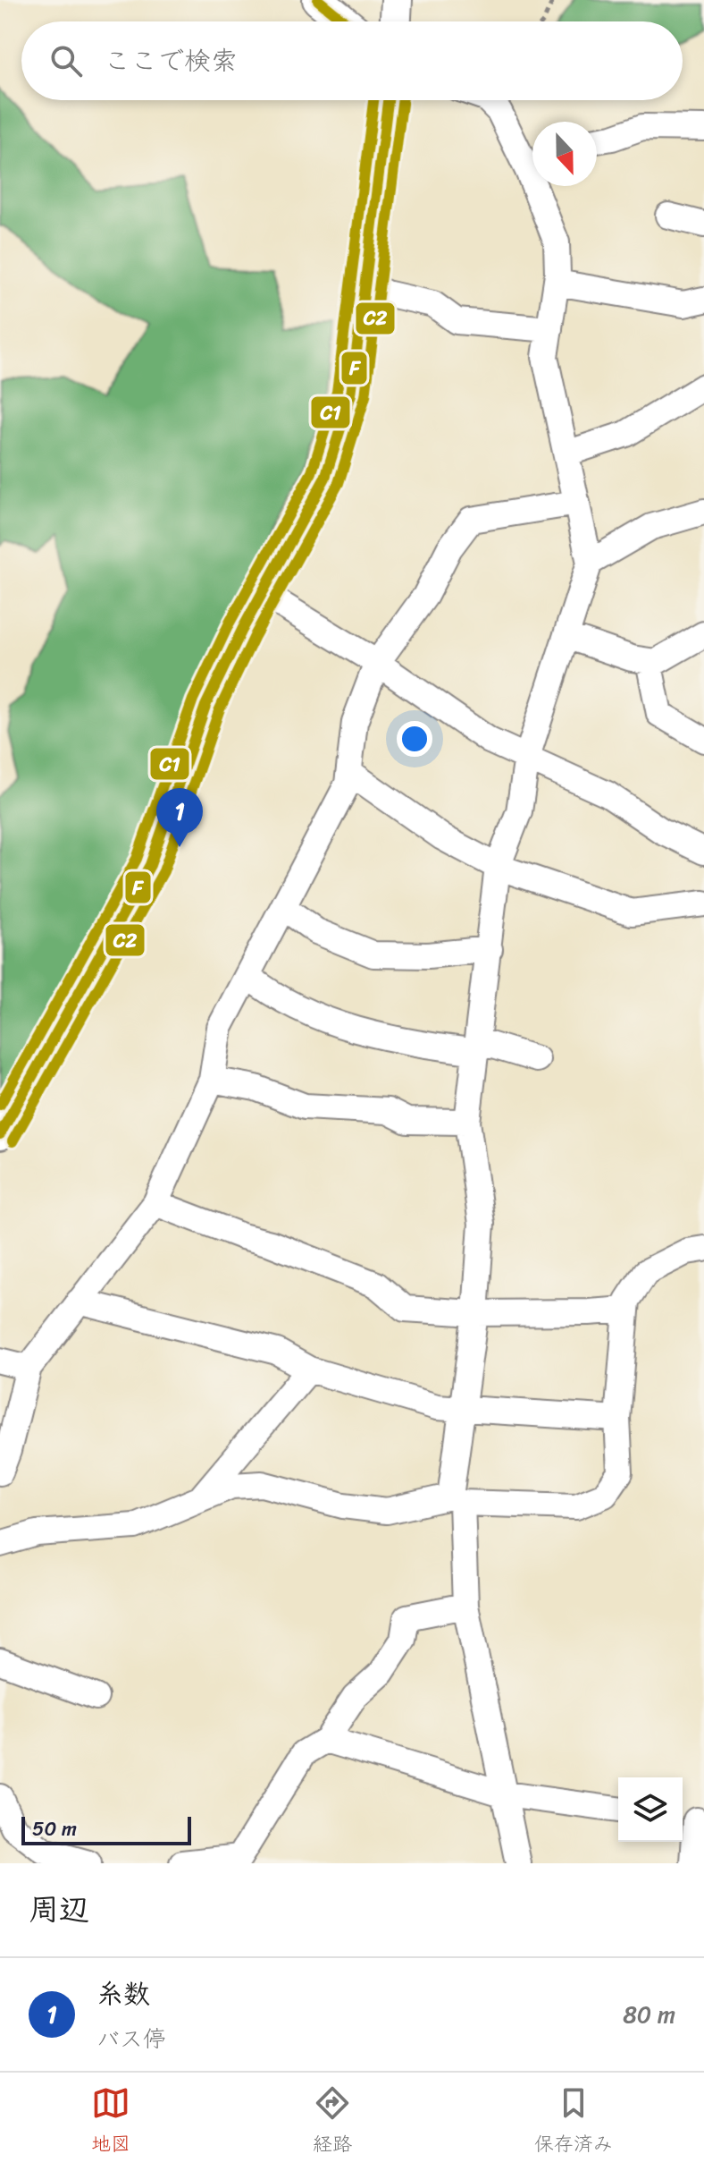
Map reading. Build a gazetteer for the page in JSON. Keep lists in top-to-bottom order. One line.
{"lines":["transit line F","transit line C2","transit line C1"],"scale_bar":"50 m","north":"bottom","page":{"search":"ここで検索","pins":"1","scale":"50 m","heading":"周辺","list":[{"mark":"1","name":"糸数","note":"バス停","value":"80 m"}],"nav":["地図","経路","保存済み"]}}
